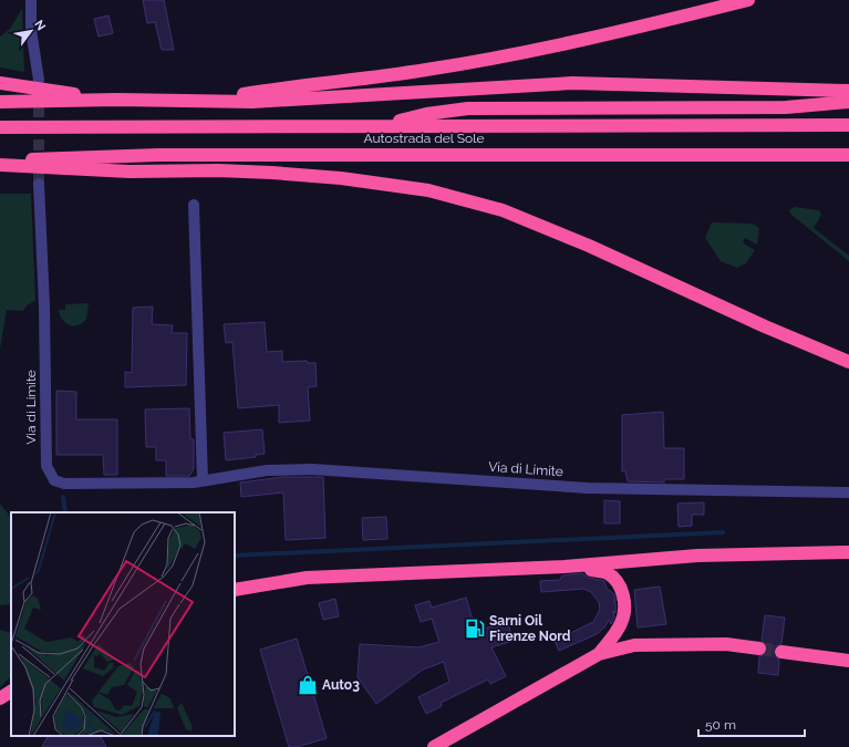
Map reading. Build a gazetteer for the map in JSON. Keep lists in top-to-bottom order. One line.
{"streets":{"highway":["Autostrada del Sole"],"street":["Via di Limite"]},"places":{"fuel station":["Sarni Oil Firenze Nord"],"shop":["Auto3"]},"scale_bar":"50 m","north":"top right"}
